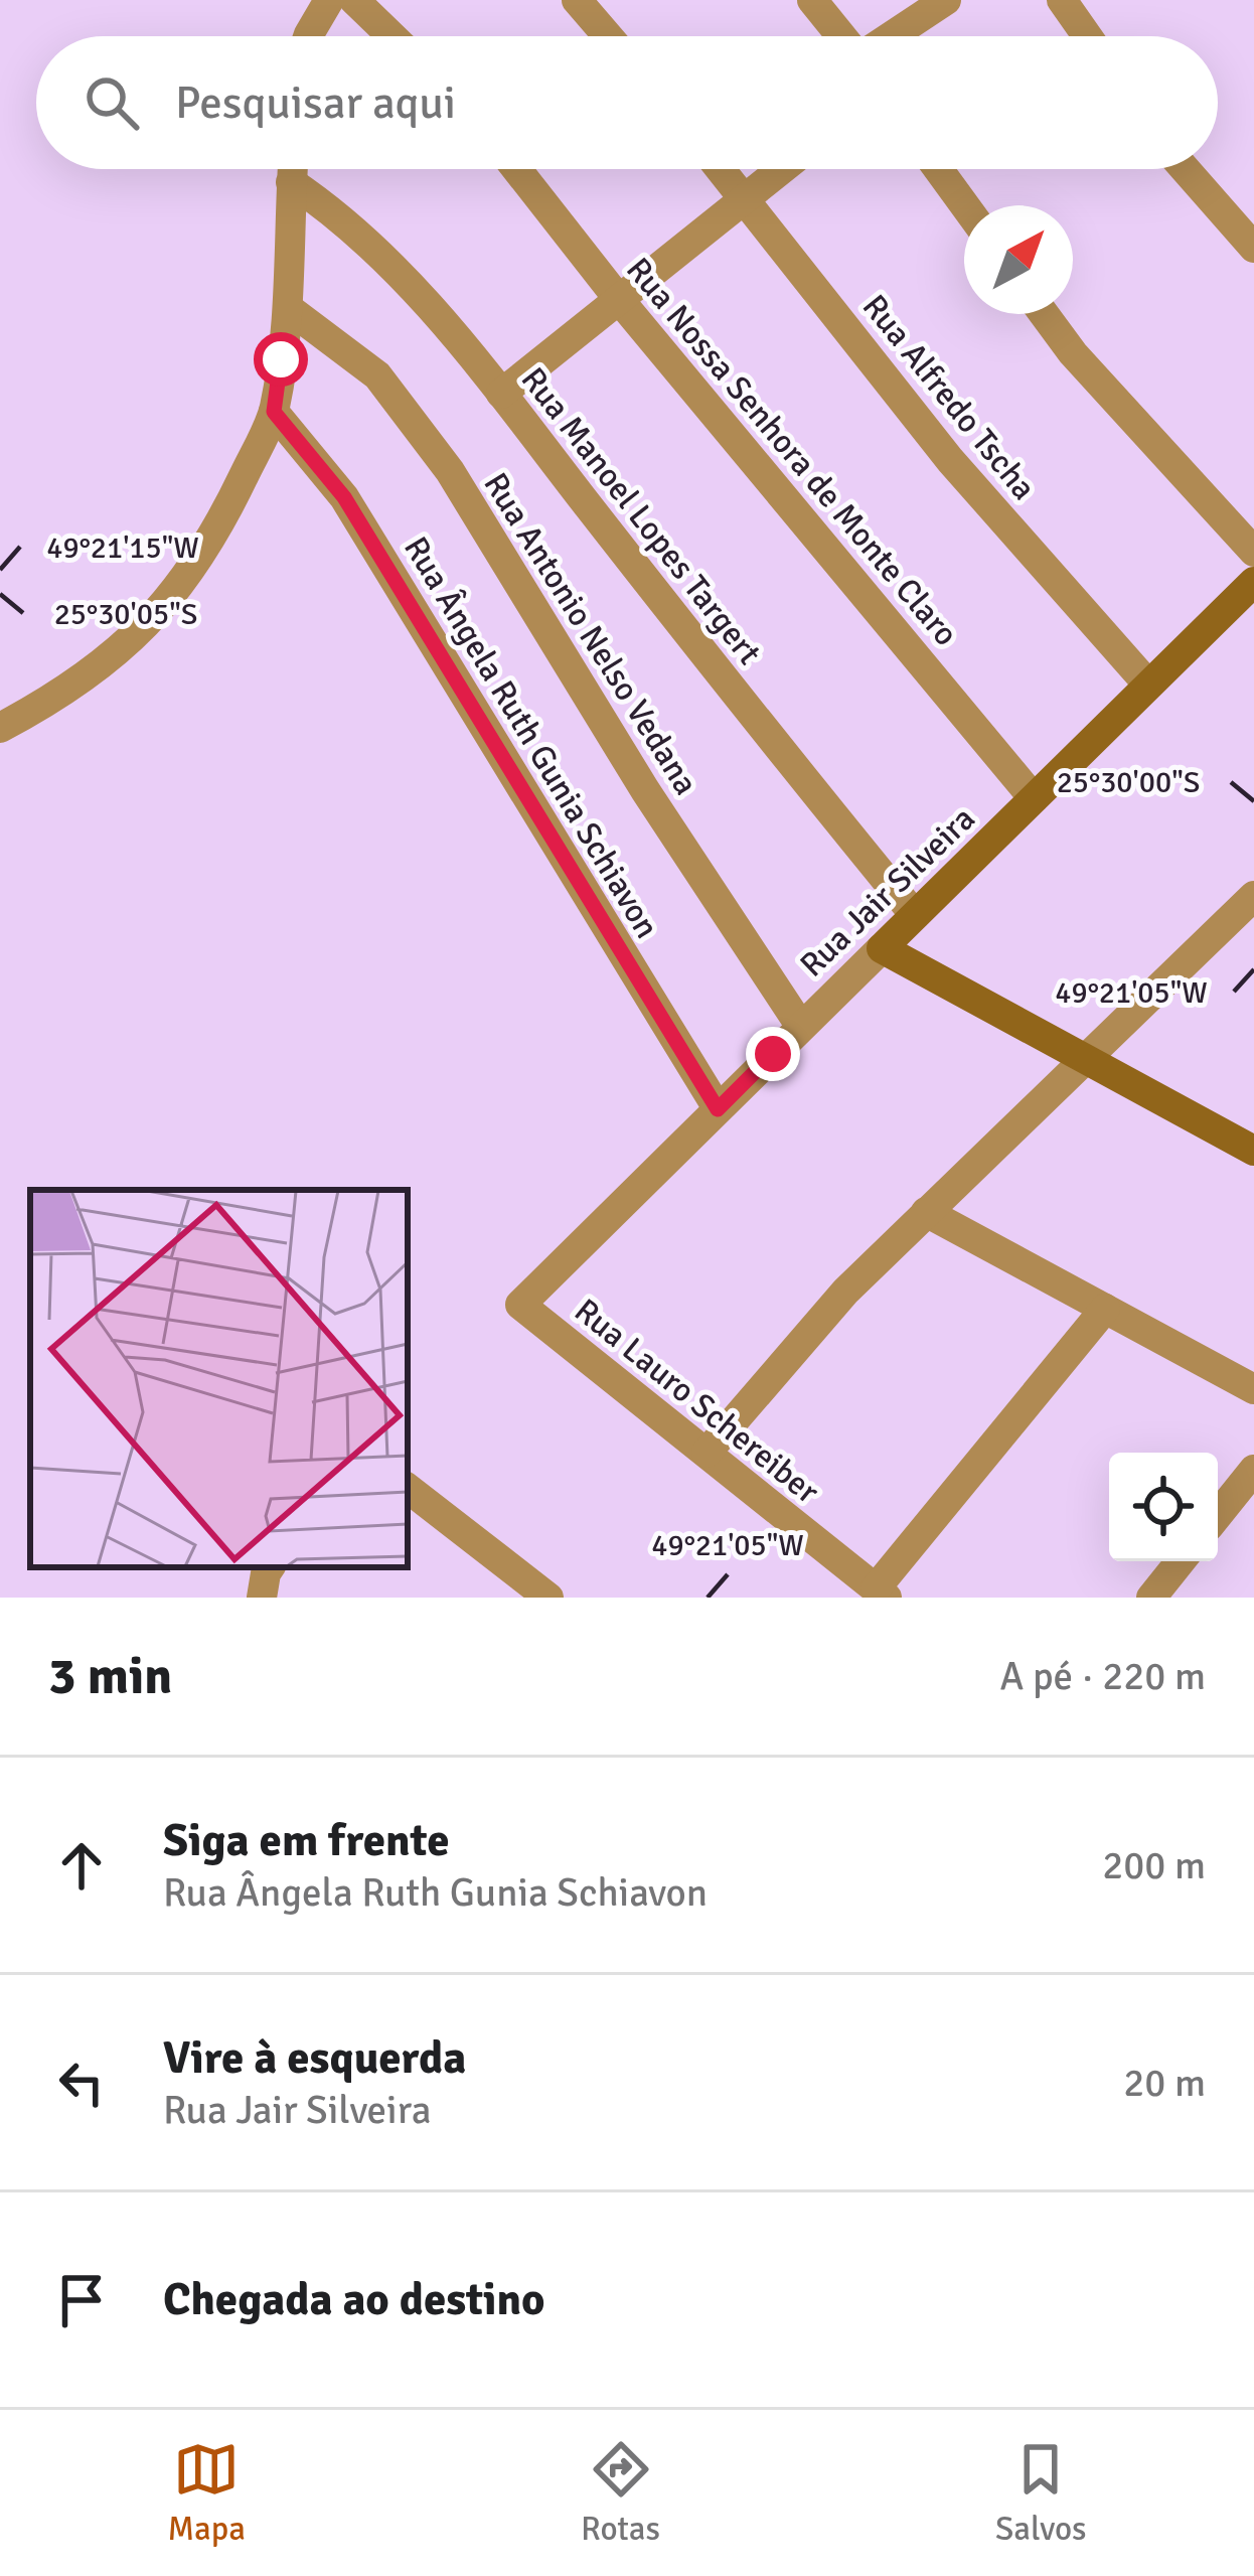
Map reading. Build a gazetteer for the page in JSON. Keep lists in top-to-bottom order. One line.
{"streets":{"street":["Rua Alfredo Tscha","Rua Nossa Senhora de Monte Claro","Rua Manoel Lopes Targert","Rua Antonio Nelso Vedana","Rua Ângela Ruth Gunia Schiavon","Rua Jair Silveira","Rua Lauro Schereiber"]},"crossings":[["Rua Alfredo Tscha","Rua Jair Silveira"],["Rua Nossa Senhora de Monte Claro","Rua Jair Silveira"],["Rua Manoel Lopes Targert","Rua Jair Silveira"],["Rua Antonio Nelso Vedana","Rua Jair Silveira"],["Rua Ângela Ruth Gunia Schiavon","Rua Jair Silveira"],["Rua Jair Silveira","Rua Lauro Schereiber"]],"north":"top right","page":{"search":"Pesquisar aqui","heading":["3 min","A pé · 220 m"],"list":[["Siga em frente","Rua Ângela Ruth Gunia Schiavon","200 m"],["Vire à esquerda","Rua Jair Silveira","20 m"],"Chegada ao destino"],"nav":["Mapa","Rotas","Salvos"]},"coordinates":["49°21'15\"W","25°30'05\"S","25°30'00\"S","49°21'05\"W"]}
